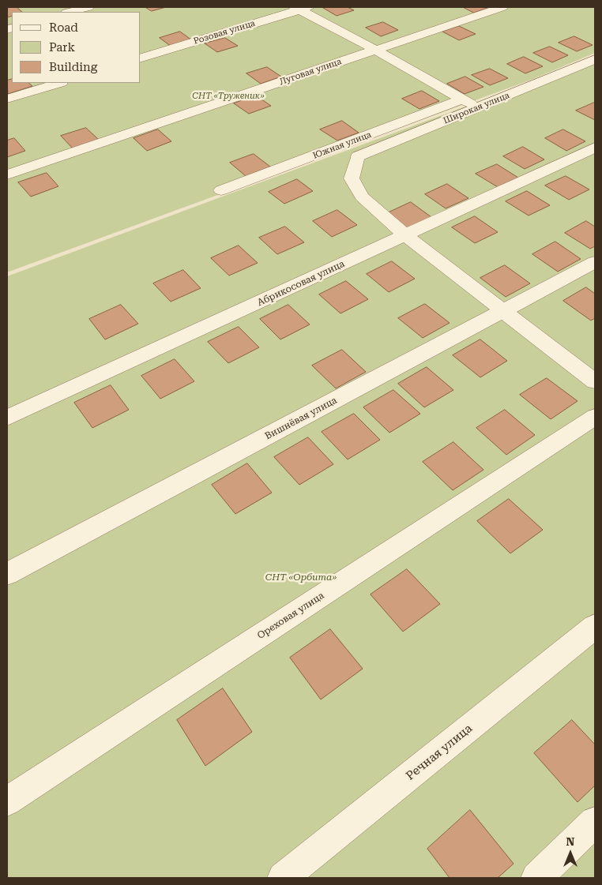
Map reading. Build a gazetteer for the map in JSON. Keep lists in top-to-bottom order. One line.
{"streets":{"street":["Розовая улица","Луговая улица","Широкая улица","Южная улица","Абрикосовая улица","Вишнёвая улица","Ореховая улица","Речная улица"]},"crossings":[["Широкая улица","Абрикосовая улица"]],"parks":["СНТ «Труженик»","СНТ «Орбита»"],"legend":["Road","Park","Building"],"north":"top"}
